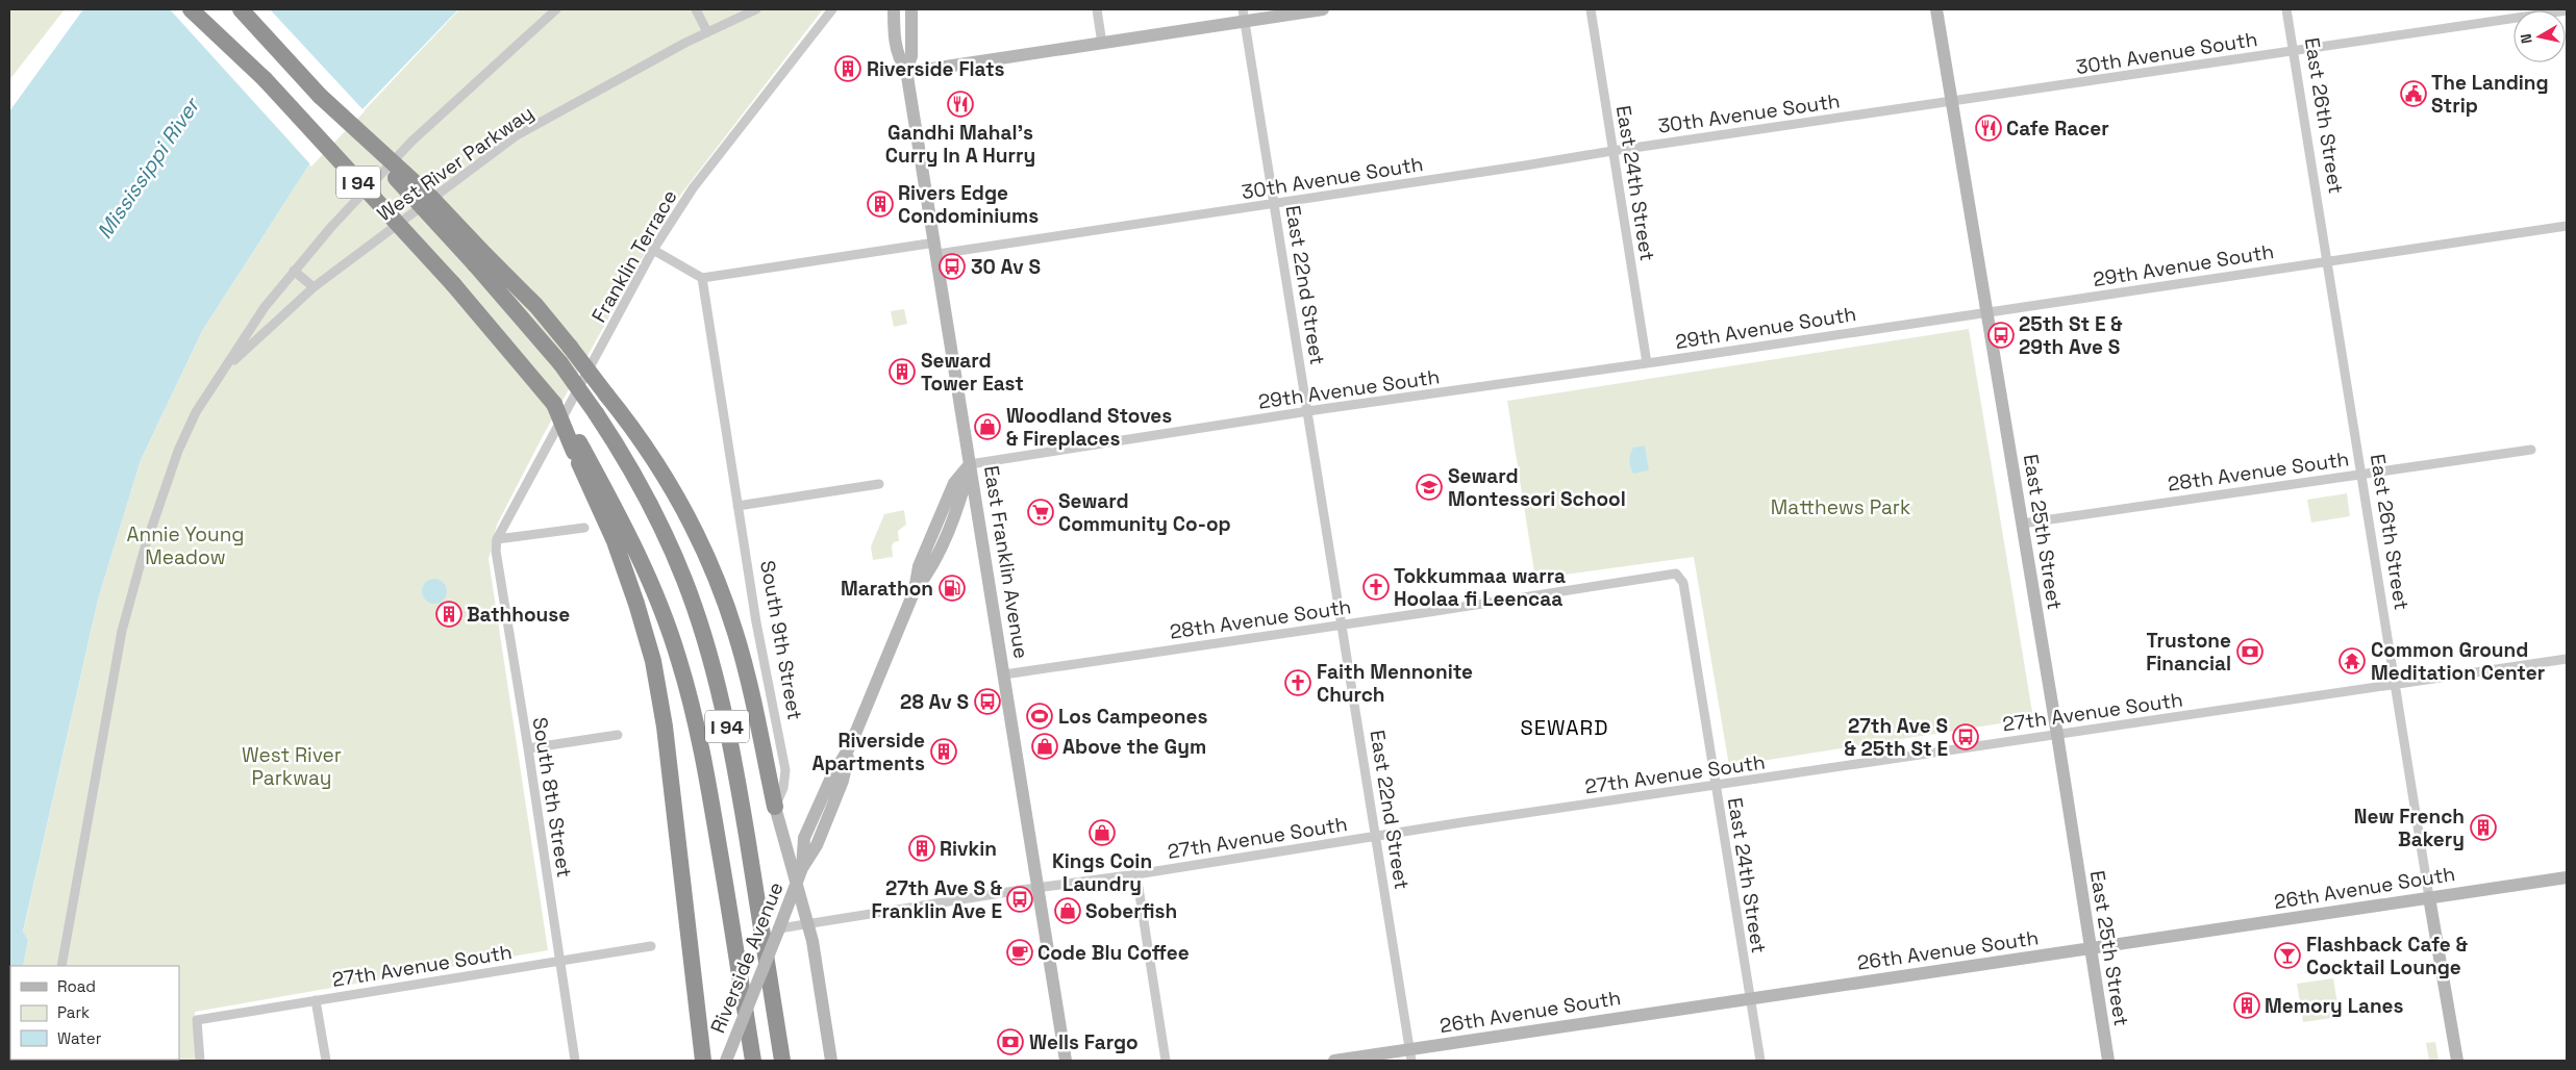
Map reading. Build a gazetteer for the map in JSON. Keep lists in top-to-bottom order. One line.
{"streets":{"highway":["I 94"],"street":["30th Avenue South","East 26th Street","West River Parkway","East 24th Street","Franklin Terrace","29th Avenue South","East 22nd Street","28th Avenue South","East 25th Street","East Franklin Avenue","South 9th Street","27th Avenue South","South 8th Street","26th Avenue South","Riverside Avenue"]},"crossings":[["30th Avenue South","East 26th Street"],["30th Avenue South","East 24th Street"],["30th Avenue South","East 22nd Street"],["30th Avenue South","East 25th Street"],["30th Avenue South","East Franklin Avenue"],["30th Avenue South","South 9th Street"],["East 26th Street","29th Avenue South"],["East 26th Street","28th Avenue South"],["East 26th Street","27th Avenue South"],["East 26th Street","26th Avenue South"],["East 24th Street","29th Avenue South"],["East 24th Street","28th Avenue South"],["East 24th Street","27th Avenue South"],["East 24th Street","26th Avenue South"],["Franklin Terrace","South 8th Street"],["29th Avenue South","East 22nd Street"],["29th Avenue South","East 25th Street"],["29th Avenue South","East Franklin Avenue"],["29th Avenue South","Riverside Avenue"],["East 22nd Street","28th Avenue South"],["East 22nd Street","27th Avenue South"],["East 22nd Street","26th Avenue South"],["28th Avenue South","East 25th Street"],["28th Avenue South","East Franklin Avenue"],["East 25th Street","27th Avenue South"],["East 25th Street","26th Avenue South"],["East Franklin Avenue","27th Avenue South"],["East Franklin Avenue","Riverside Avenue"],["27th Avenue South","South 8th Street"],["27th Avenue South","Riverside Avenue"]],"districts":["SEWARD"],"water":["Mississippi River"],"parks":["Matthews Park","Annie Young Meadow","West River Parkway"],"places":{"building":["Riverside Flats","Rivers Edge Condominiums","Seward Tower East","Bathhouse","Riverside Apartments","New French Bakery","Rivkin","Memory Lanes"],"public building":["The Landing Strip"],"restaurant":["Gandhi Mahal's Curry In A Hurry","Cafe Racer"],"bus stop":["30 Av S","25th St E & 29th Ave S","28 Av S","27th Ave S & 25th St E","27th Ave S & Franklin Ave E"],"shop":["Woodland Stoves & Fireplaces","Above the Gym","Kings Coin Laundry","Soberfish"],"school or university":["Seward Montessori School"],"supermarket":["Seward Community Co-op"],"church":["Tokkummaa warra Hoolaa fi Leencaa","Faith Mennonite Church"],"fuel station":["Marathon"],"bank":["Trustone Financial","Wells Fargo"],"temple":["Common Ground Meditation Center"],"sports":["Los Campeones"],"cafe":["Code Blu Coffee"],"bar":["Flashback Cafe & Cocktail Lounge"]},"legend":["Road","Park","Water"],"north":"left"}
